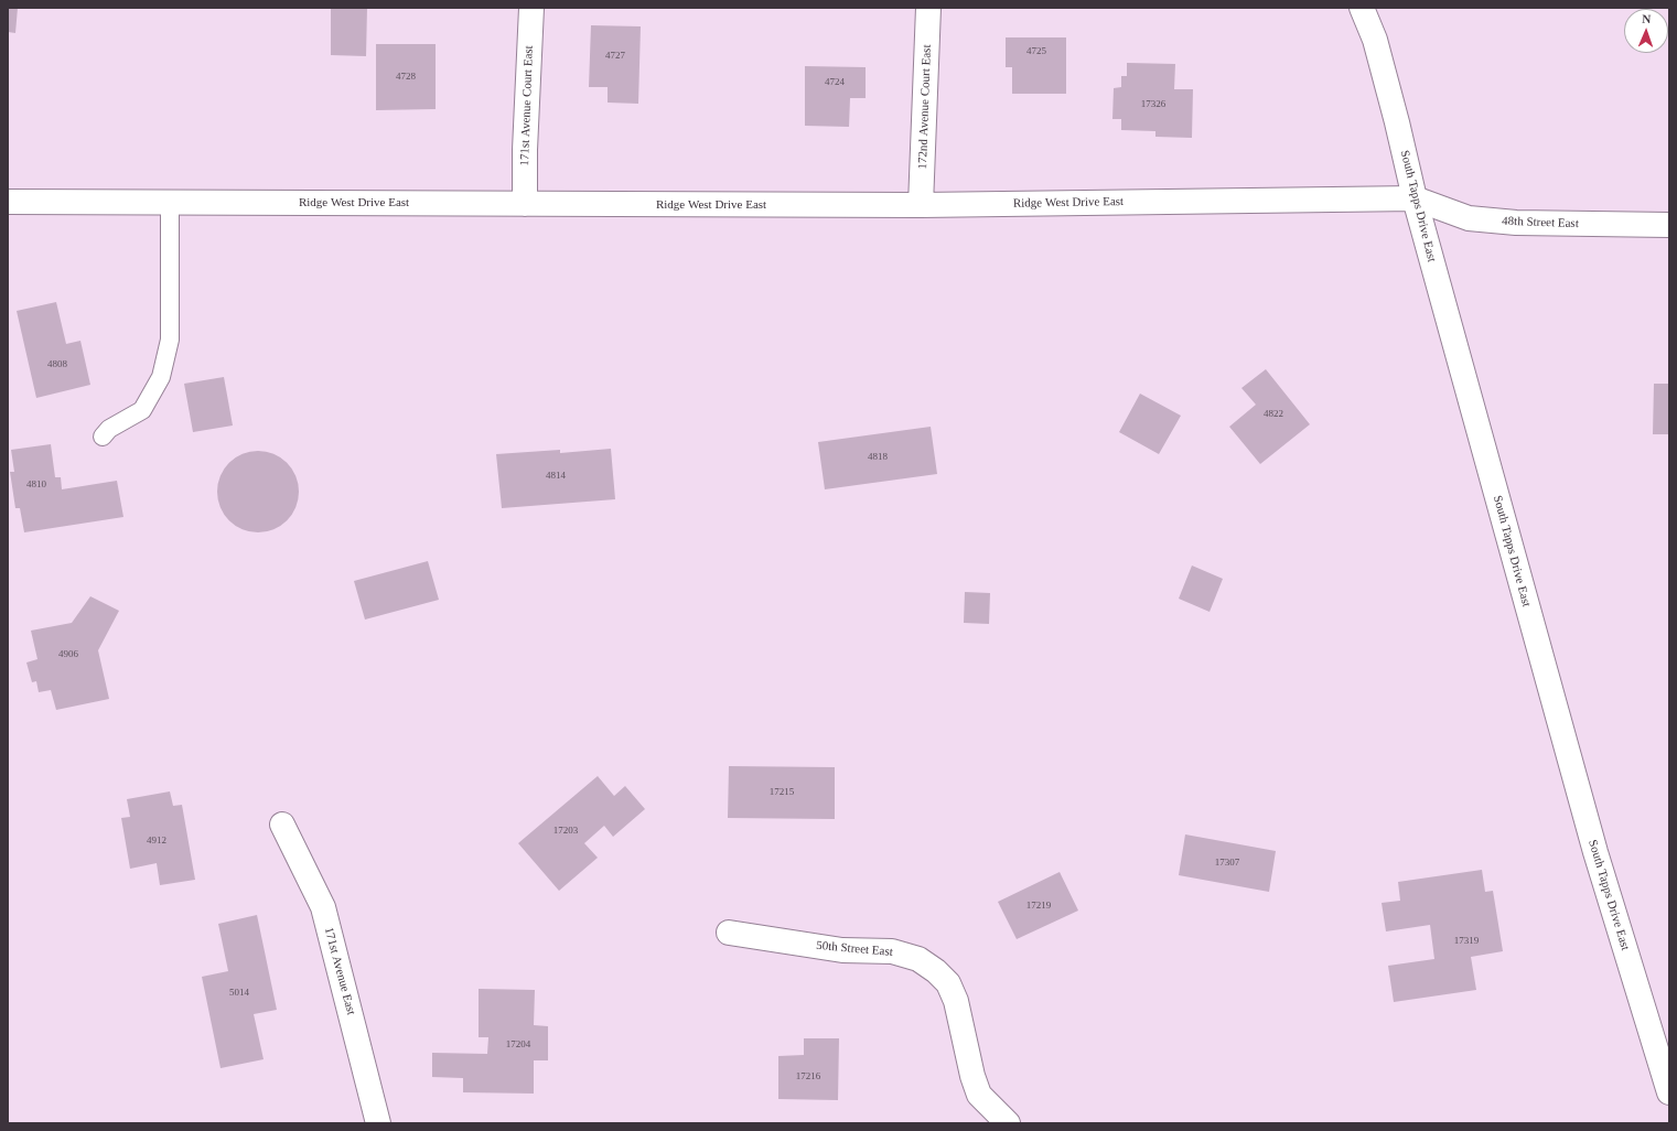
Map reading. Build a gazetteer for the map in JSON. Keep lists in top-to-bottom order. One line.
{"streets":{"street":["171st Avenue Court East","172nd Avenue Court East","Ridge West Drive East","South Tapps Drive East","48th Street East","50th Street East","171st Avenue East"]},"crossings":[["171st Avenue Court East","Ridge West Drive East"],["172nd Avenue Court East","Ridge West Drive East"],["Ridge West Drive East","South Tapps Drive East"],["Ridge West Drive East","48th Street East"],["South Tapps Drive East","48th Street East"]],"house_numbers":["4725","4727","4728","4724","17326","4808","4822","4818","4814","4810","4906","17215","17203","4912","17307","17219","17319","5014","17204","17216"],"north":"top"}
